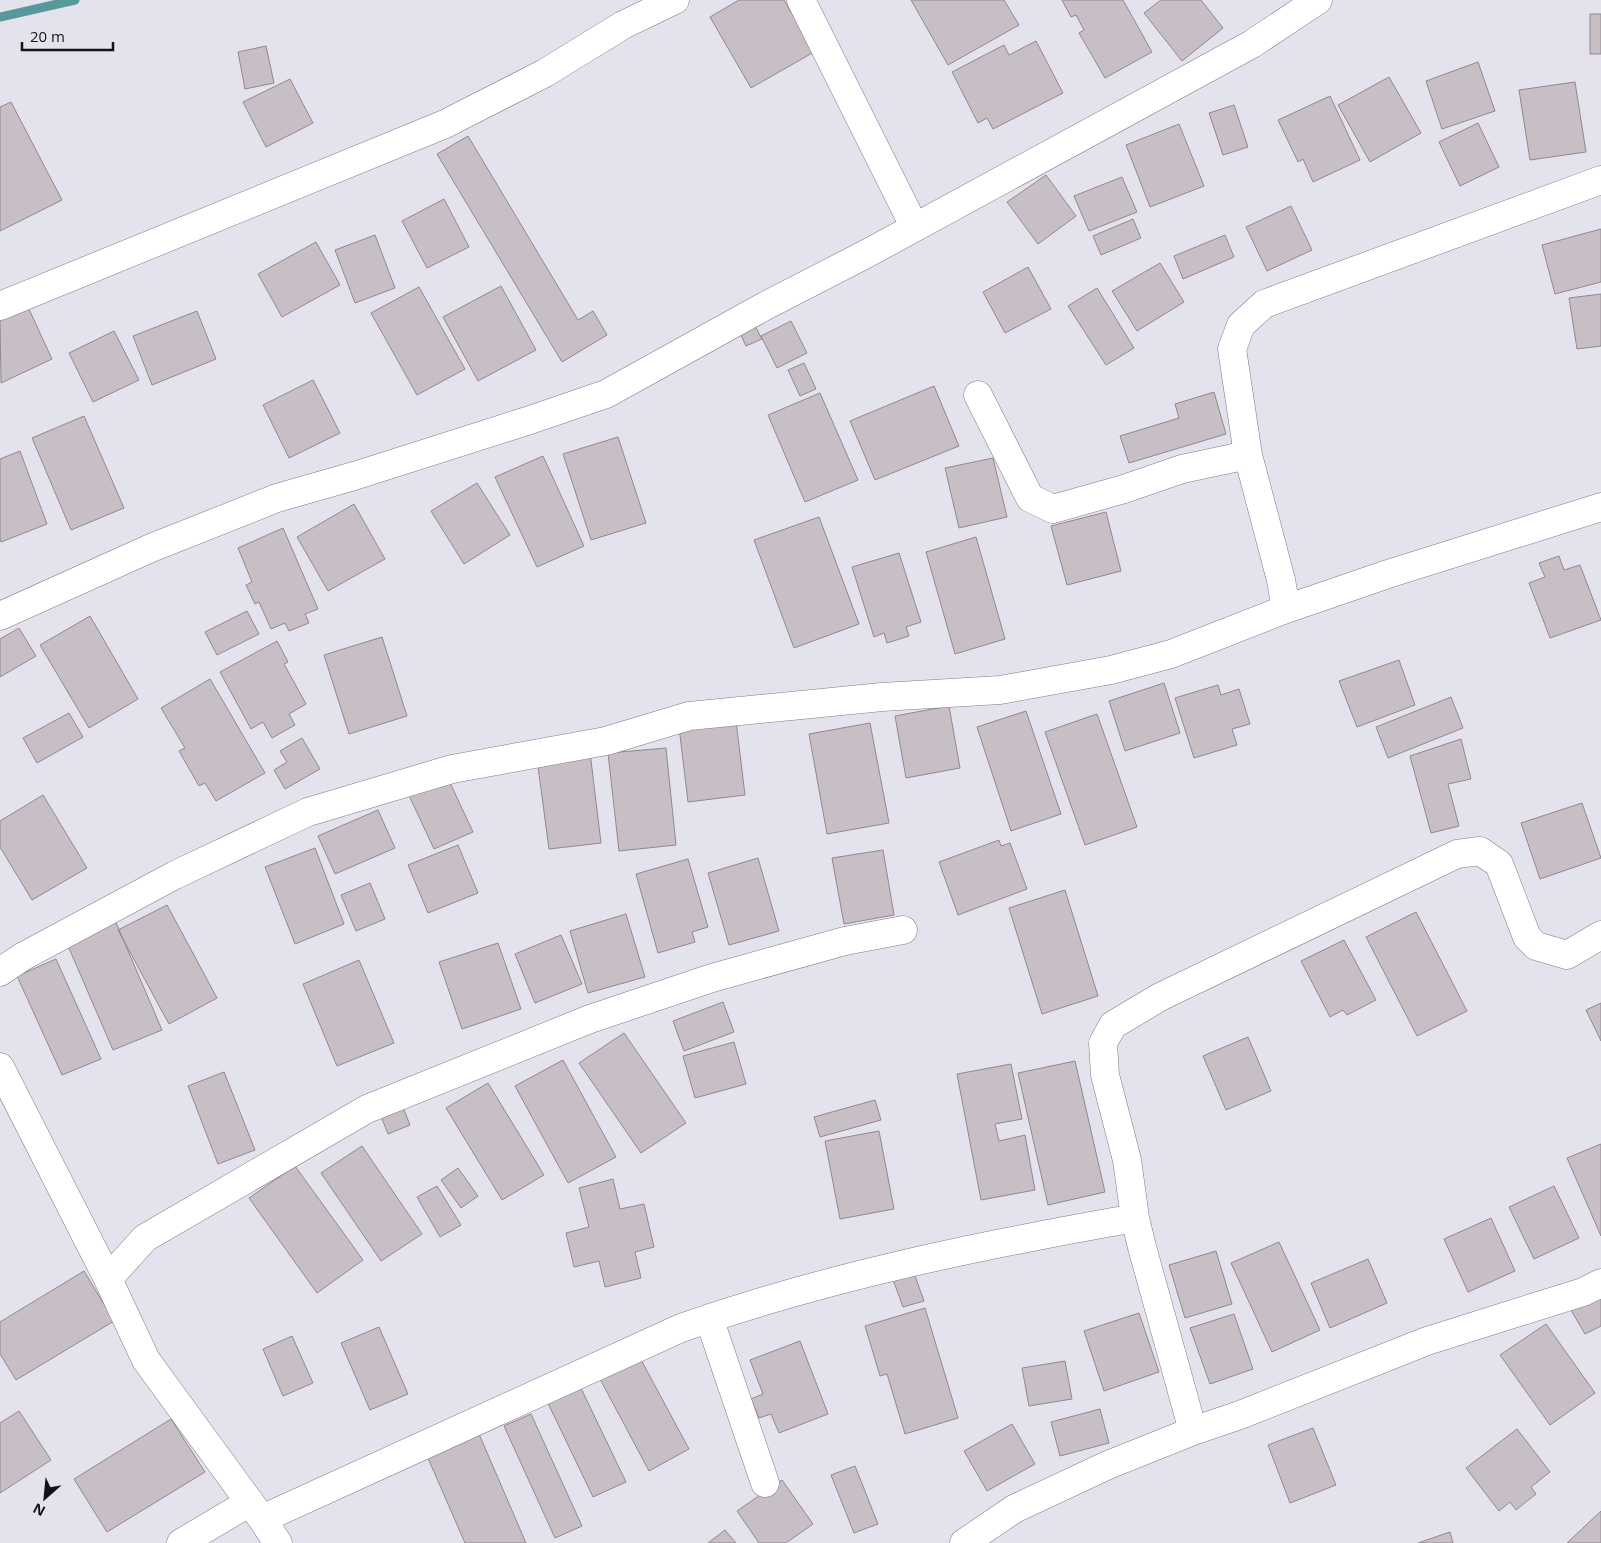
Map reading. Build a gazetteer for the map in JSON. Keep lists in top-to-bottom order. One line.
{"scale_bar":"20 m","north":"bottom left"}
